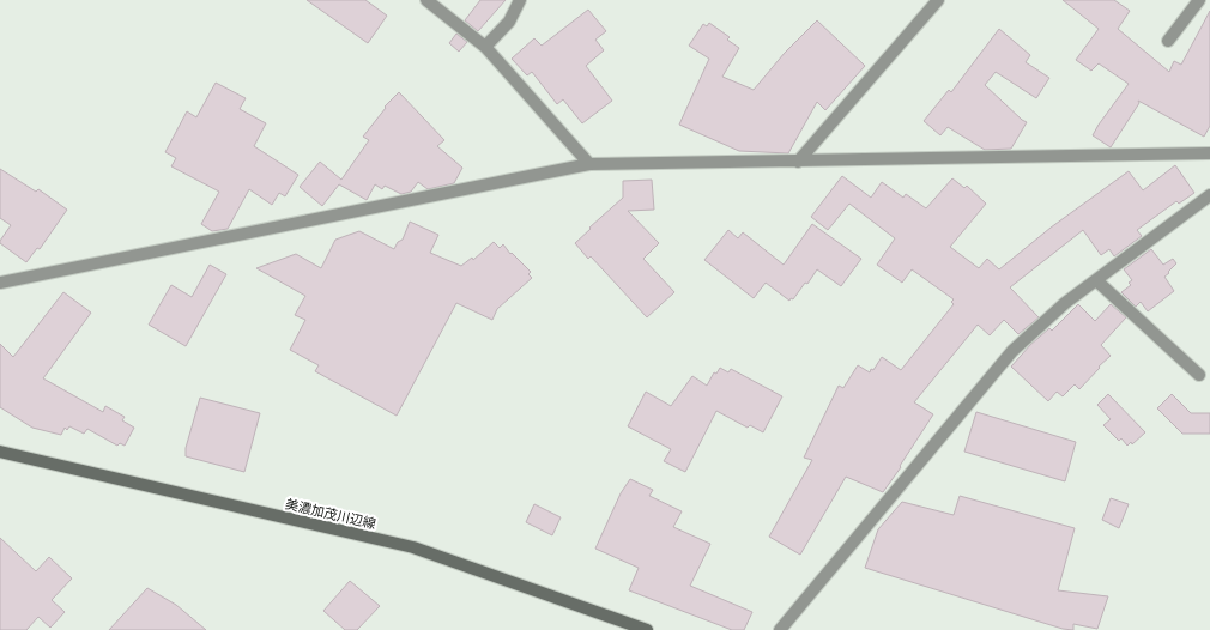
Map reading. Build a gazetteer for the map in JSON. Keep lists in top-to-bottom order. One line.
{"streets":{"main road":["美濃加茂川辺線"]}}
